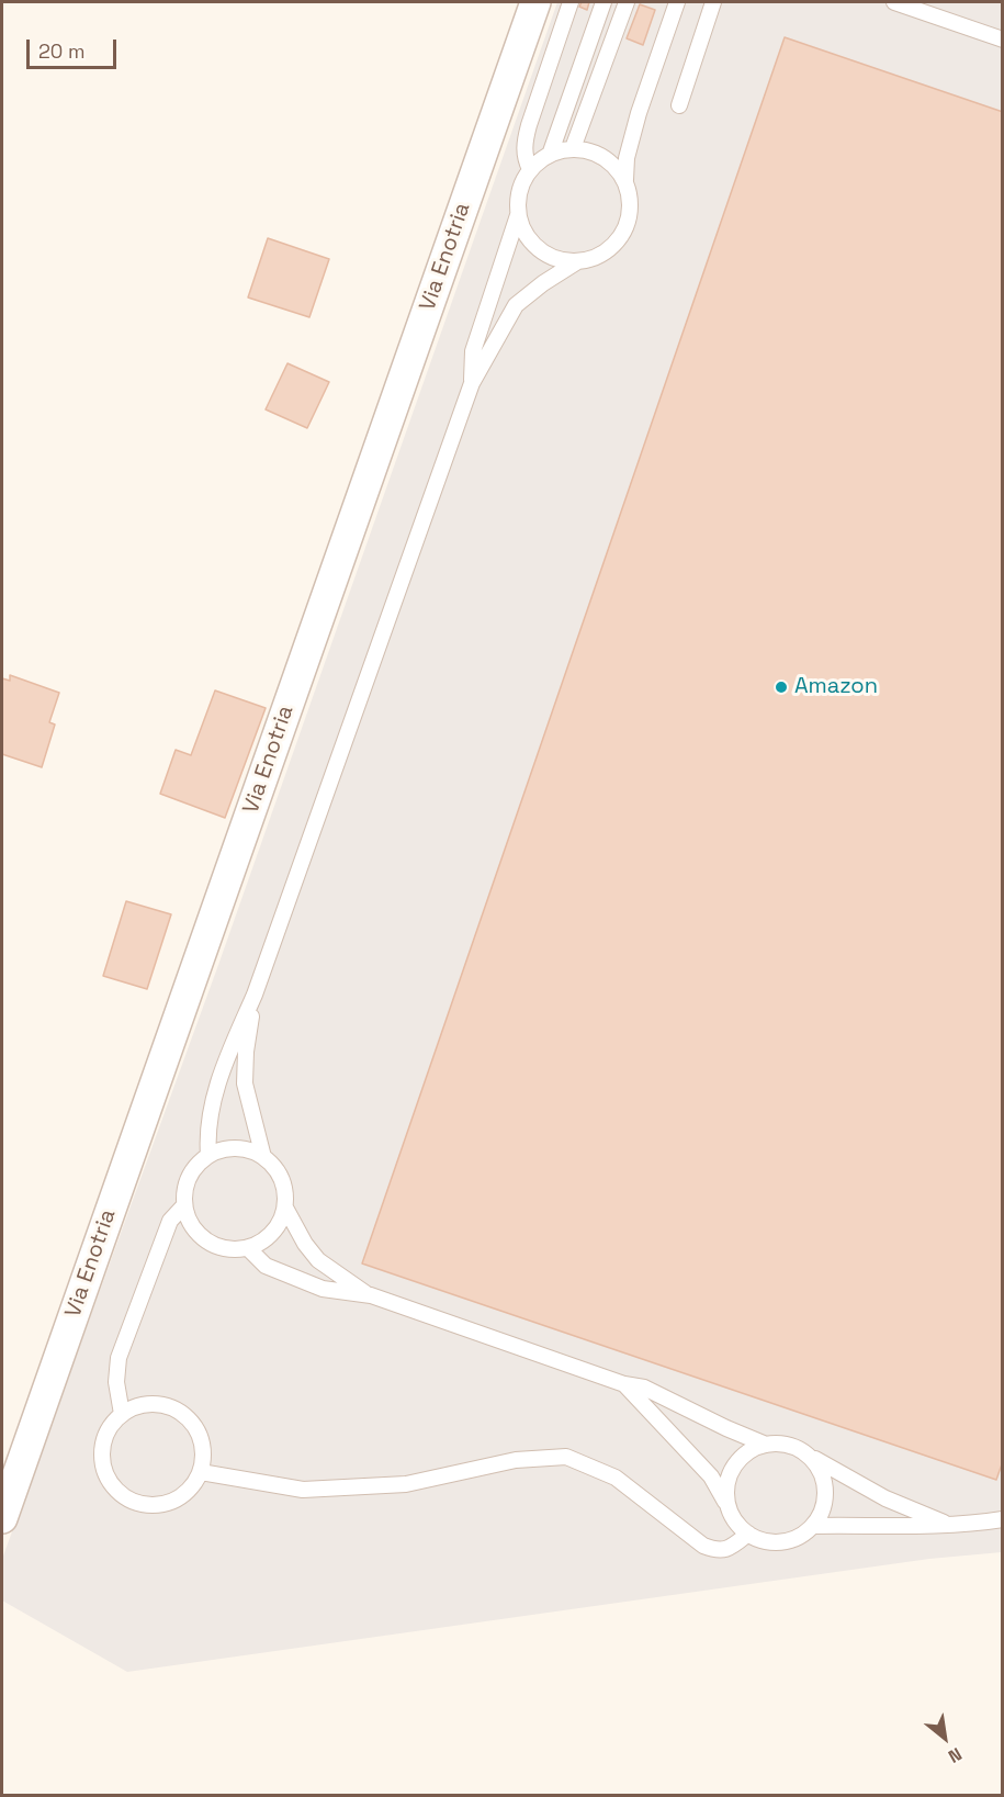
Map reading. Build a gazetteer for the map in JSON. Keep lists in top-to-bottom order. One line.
{"streets":{"street":["Via Enotria"]},"places":["Amazon"],"scale_bar":"20 m","north":"bottom right"}
